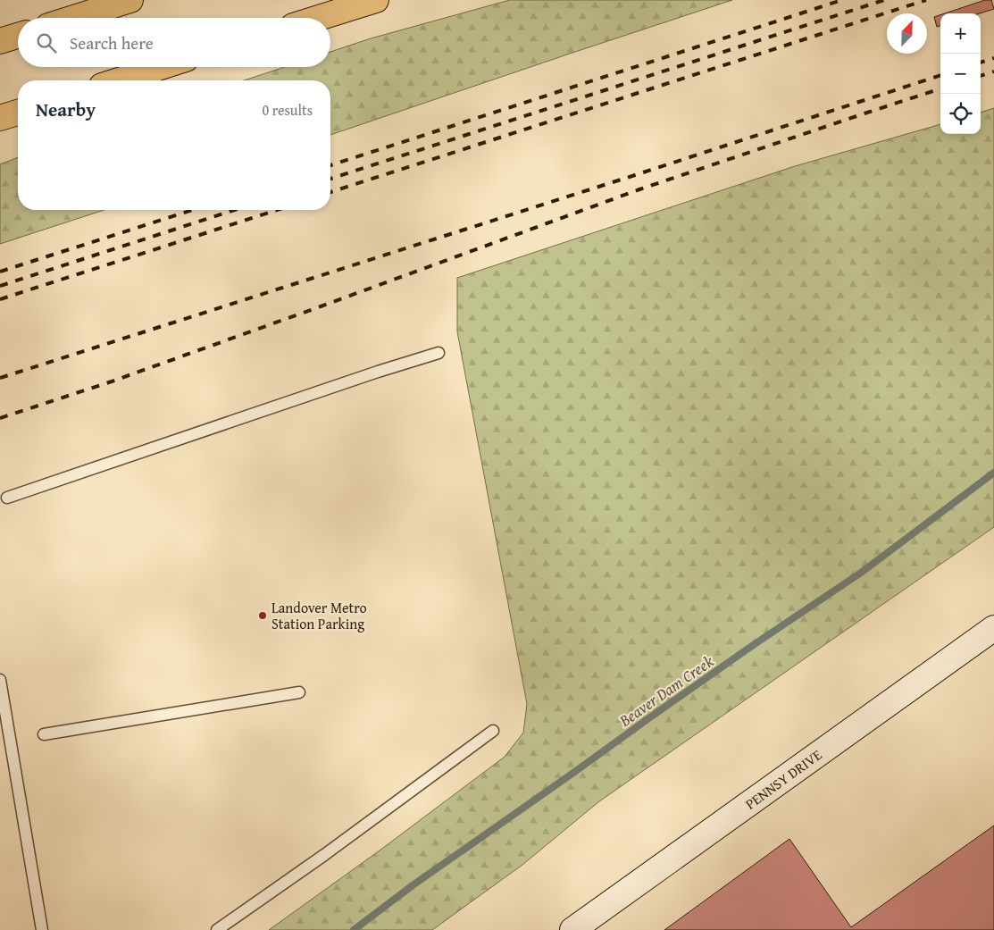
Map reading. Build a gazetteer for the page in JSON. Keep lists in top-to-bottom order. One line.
{"streets":{"main road":["PENNSY DRIVE"]},"water":["Beaver Dam Creek"],"places":["Landover Metro Station Parking"],"north":"top right","page":{"map_buttons":["+","−"],"search":"Search here","heading":["Nearby","0 results"]}}
